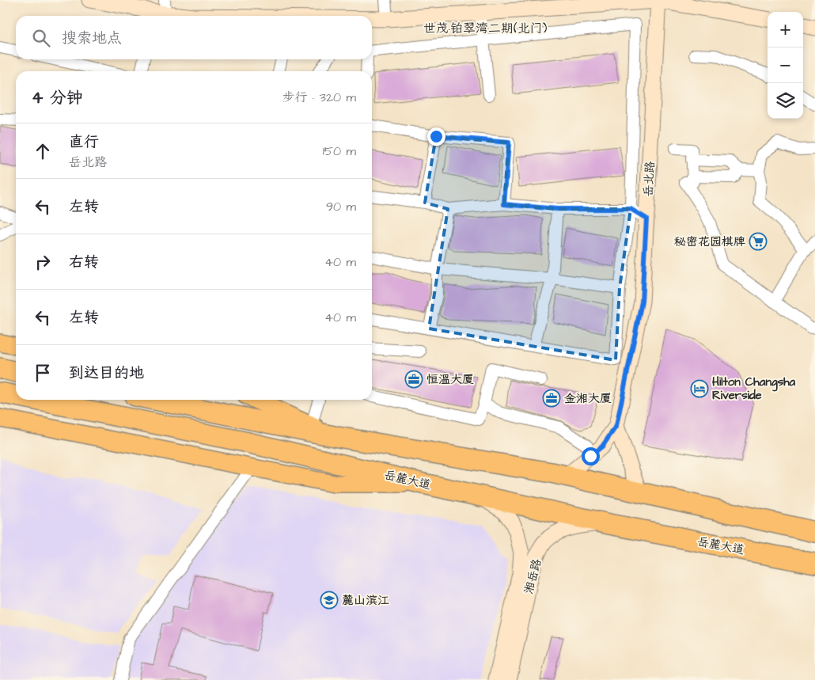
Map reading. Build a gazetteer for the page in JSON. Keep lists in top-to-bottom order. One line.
{"streets":{"highway":["岳麓大道"],"main road":["岳北路","湘岳路"]},"crossings":[["岳麓大道","湘岳路"]],"districts":["世茂·铂翠湾二期(北门)"],"places":{"supermarket":["秘密花园棋牌"],"office":["恒温大厦","金湘大厦"],"hotel":["Hilton Changsha Riverside"],"school or university":["麓山滨江"]},"page":{"map_buttons":["+","−"],"search":"搜索地点","heading":["4 分钟","步行 · 320 m"],"list":[["直行","岳北路","150 m"],["左转","90 m"],["右转","40 m"],["左转","40 m"],"到达目的地"]}}
